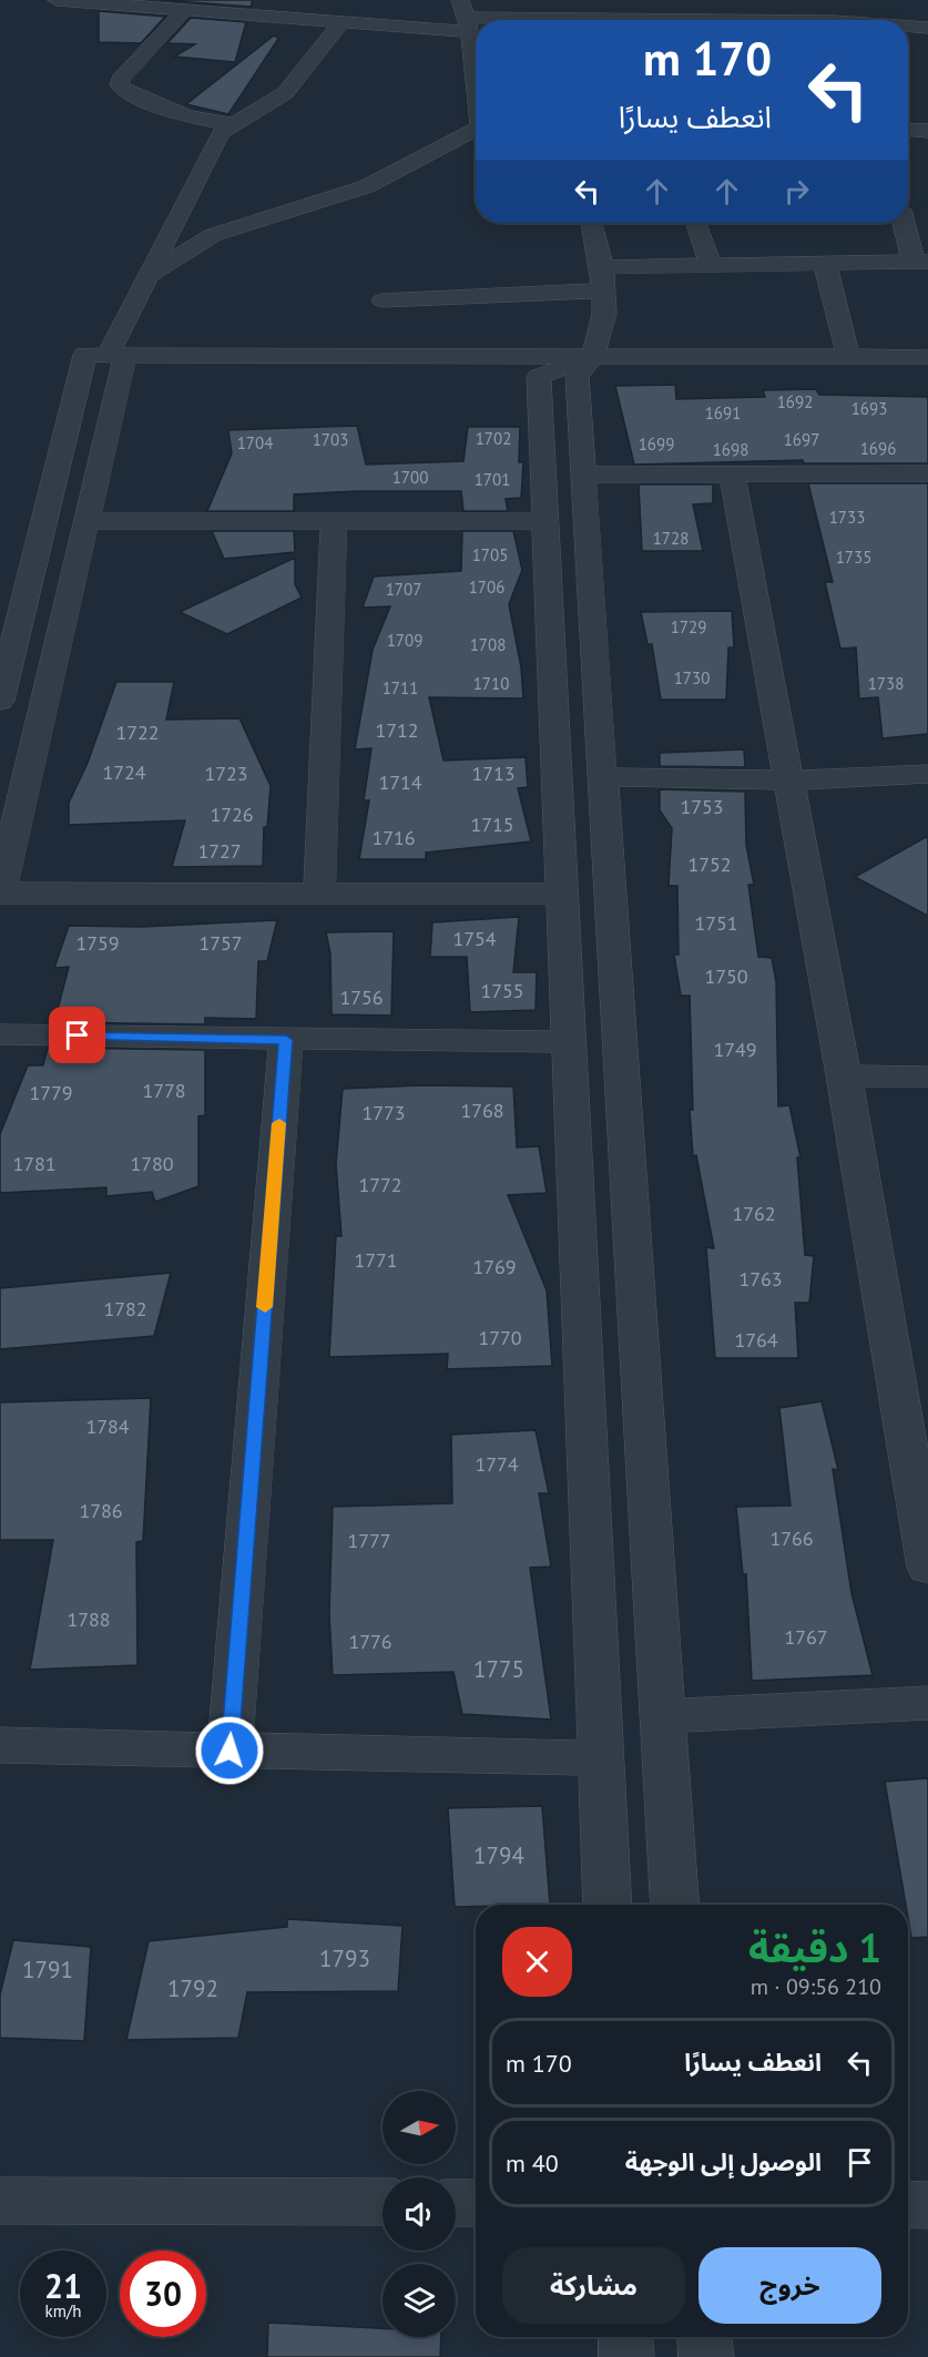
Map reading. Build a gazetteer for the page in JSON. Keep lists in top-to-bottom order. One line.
{"house_numbers":["1692","1693","1691","1702","1703","1697","1704","1699","1696","1698","1700","1701","1733","1728","1705","1735","1706","1707","1729","1709","1708","1730","1710","1738","1711","1712","1722","1724","1723","1713","1714","1753","1726","1715","1716","1727","1752","1751","1754","1759","1757","1750","1755","1756","1749","1778","1779","1768","1773","1781","1780","1772","1762","1771","1769","1763","1782","1770","1764","1784","1774","1786","1766","1777","1788","1767","1776","1775","1794","1793","1791","1792"],"north":"right","page":{"turn":["170 m","انعطف يسارًا"],"heading":["1 دقيقة","210 m · 09:56"],"list":[{"name":"انعطف يسارًا","value":"170 m"},{"name":"الوصول إلى الوجهة","value":"40 m"}],"buttons":["خروج","مشاركة"],"speed":"21 km/h","limit":"30"}}
